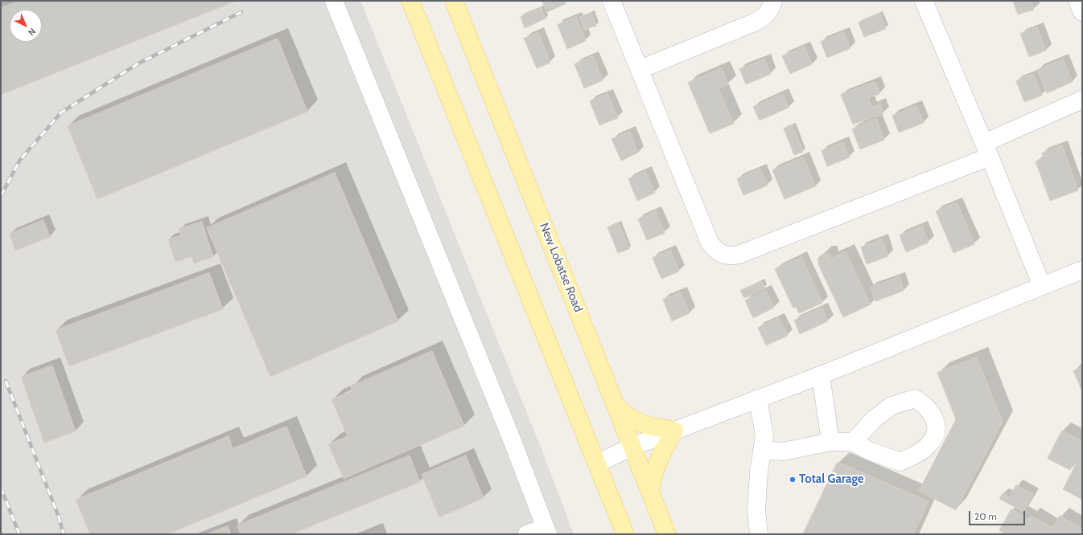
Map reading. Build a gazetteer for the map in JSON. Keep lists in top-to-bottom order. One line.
{"streets":{"main road":["New Lobatse Road"]},"places":["Total Garage"],"scale_bar":"20 m","north":"bottom right"}
